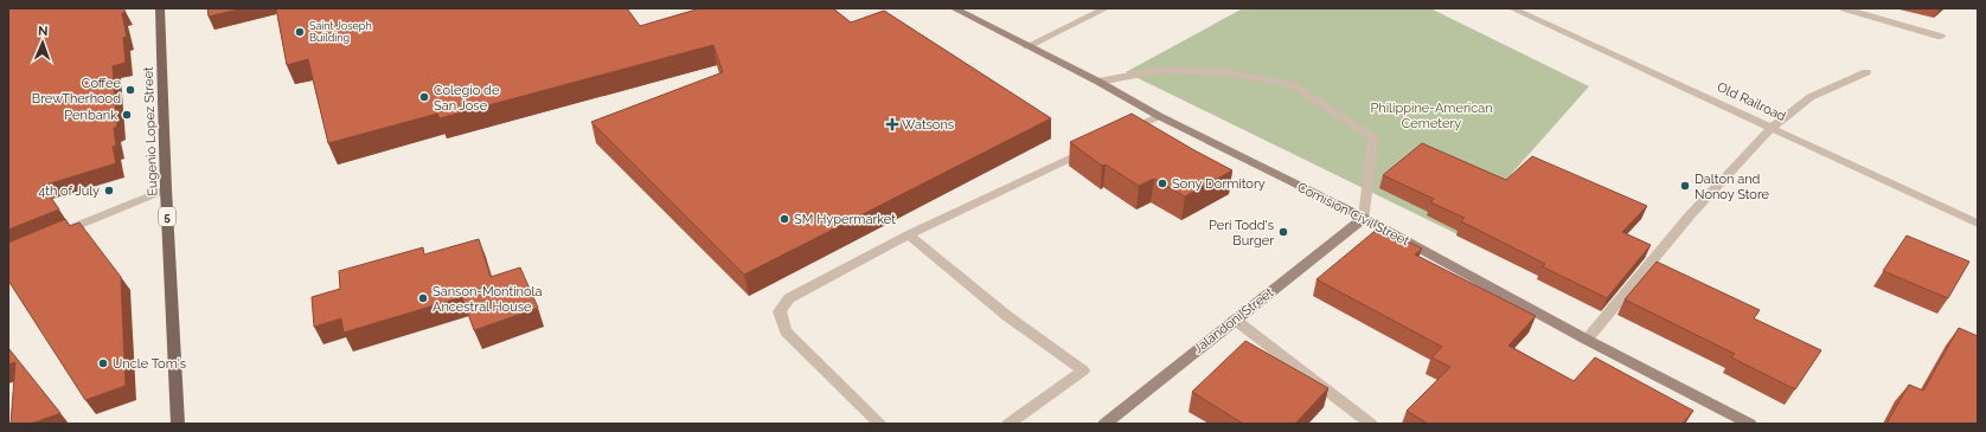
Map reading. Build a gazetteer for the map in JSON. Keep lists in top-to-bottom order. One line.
{"streets":{"main road":["Eugenio Lopez Street","Comision Civil Street","5","Jalandoni Street"],"street":["Old Railroad"]},"crossings":[["Comision Civil Street","Jalandoni Street"]],"parks":["Philippine-American Cemetery"],"places":{"other":["Saint Joseph Building","Coffee BrewTherhood","Colegio de San Jose","Penbank","Sony Dormitory","Dalton and Nonoy Store","4th of July","SM Hypermarket","Peri Todd's Burger","Sanson-Montinola Ancestral House","Uncle Tom's"],"health":["Watsons"]},"north":"top"}
